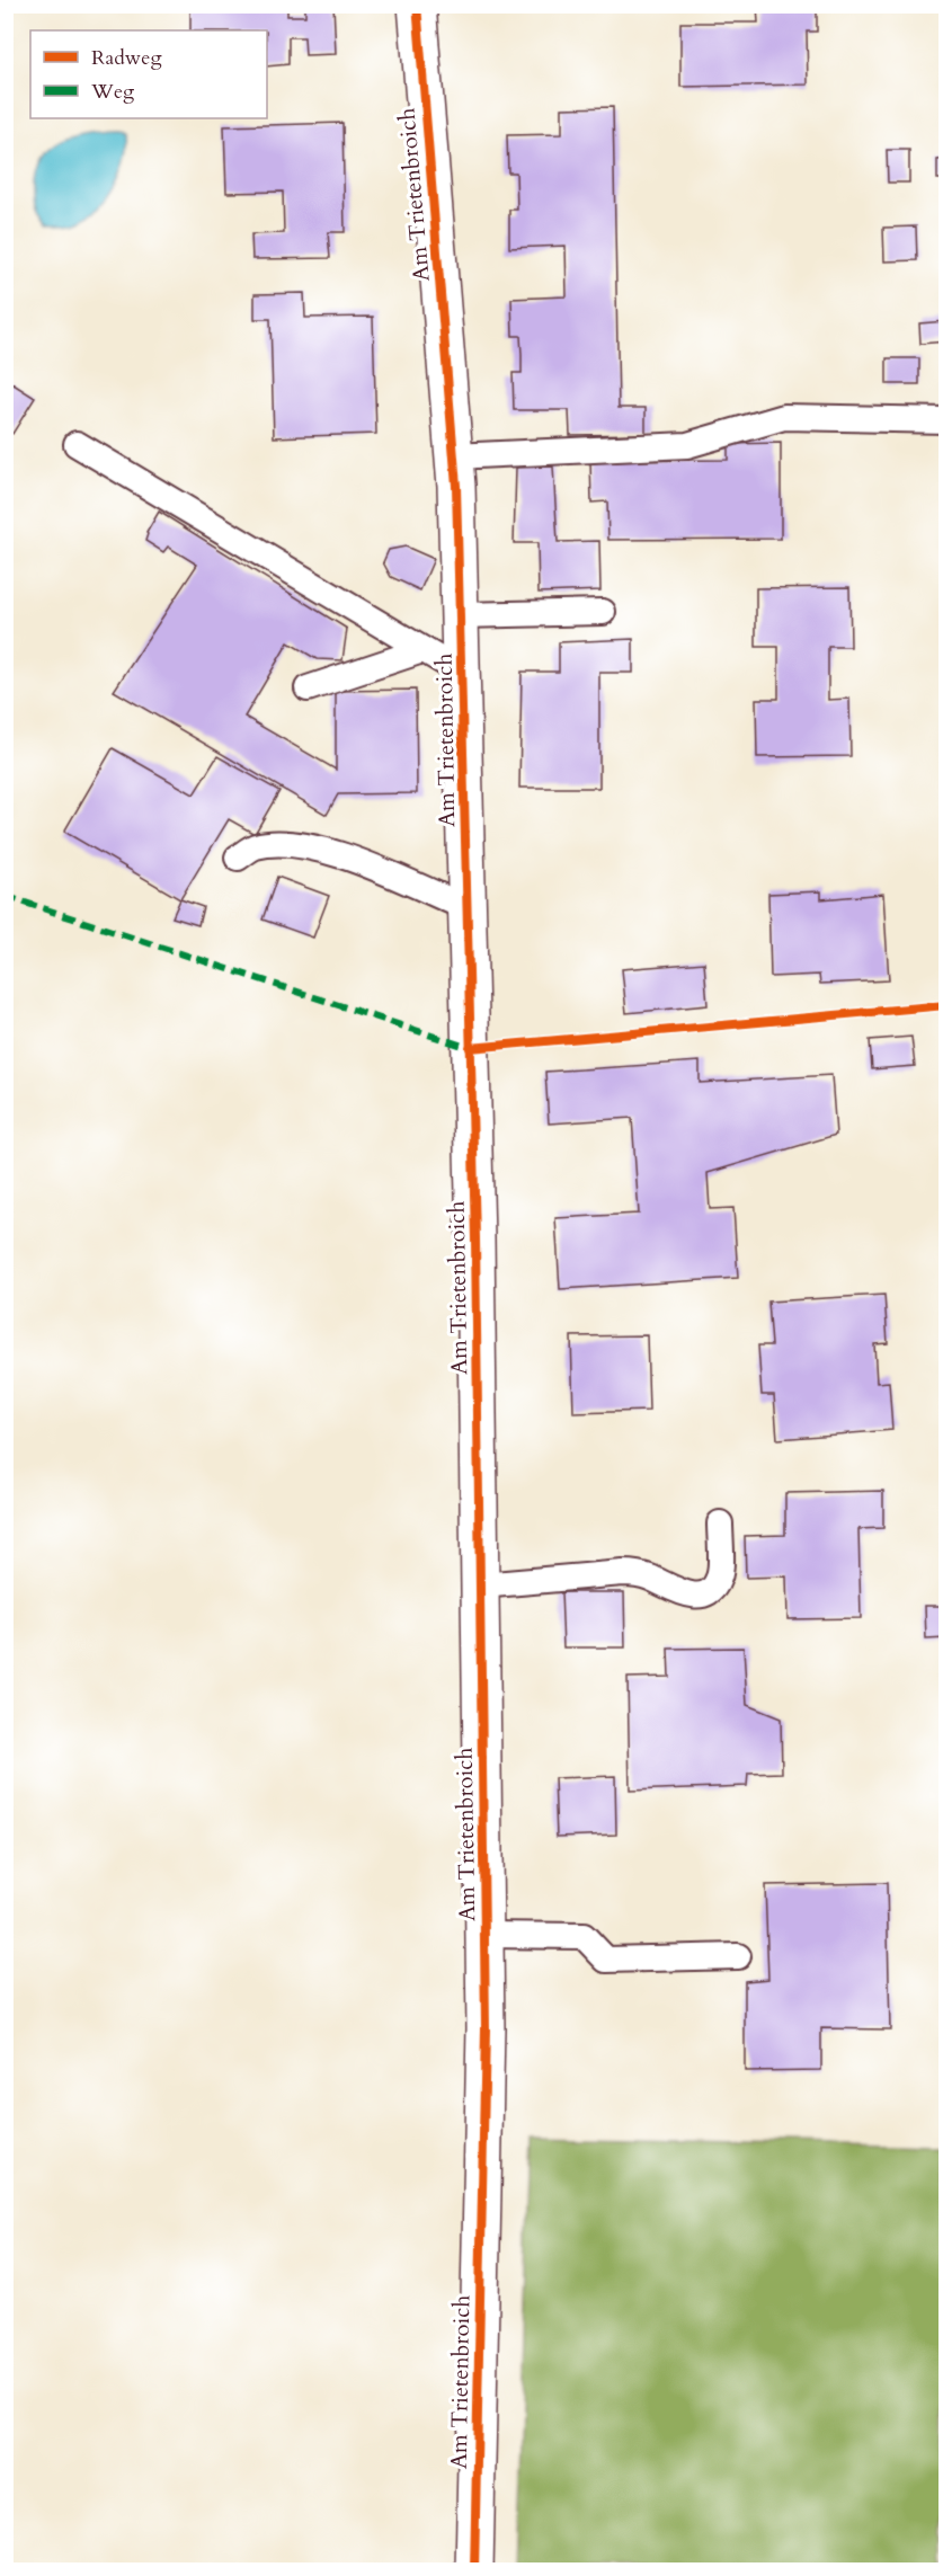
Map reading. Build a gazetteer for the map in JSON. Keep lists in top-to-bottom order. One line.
{"streets":{"street":["Am Trietenbroich"]},"legend":["Radweg","Weg"]}
